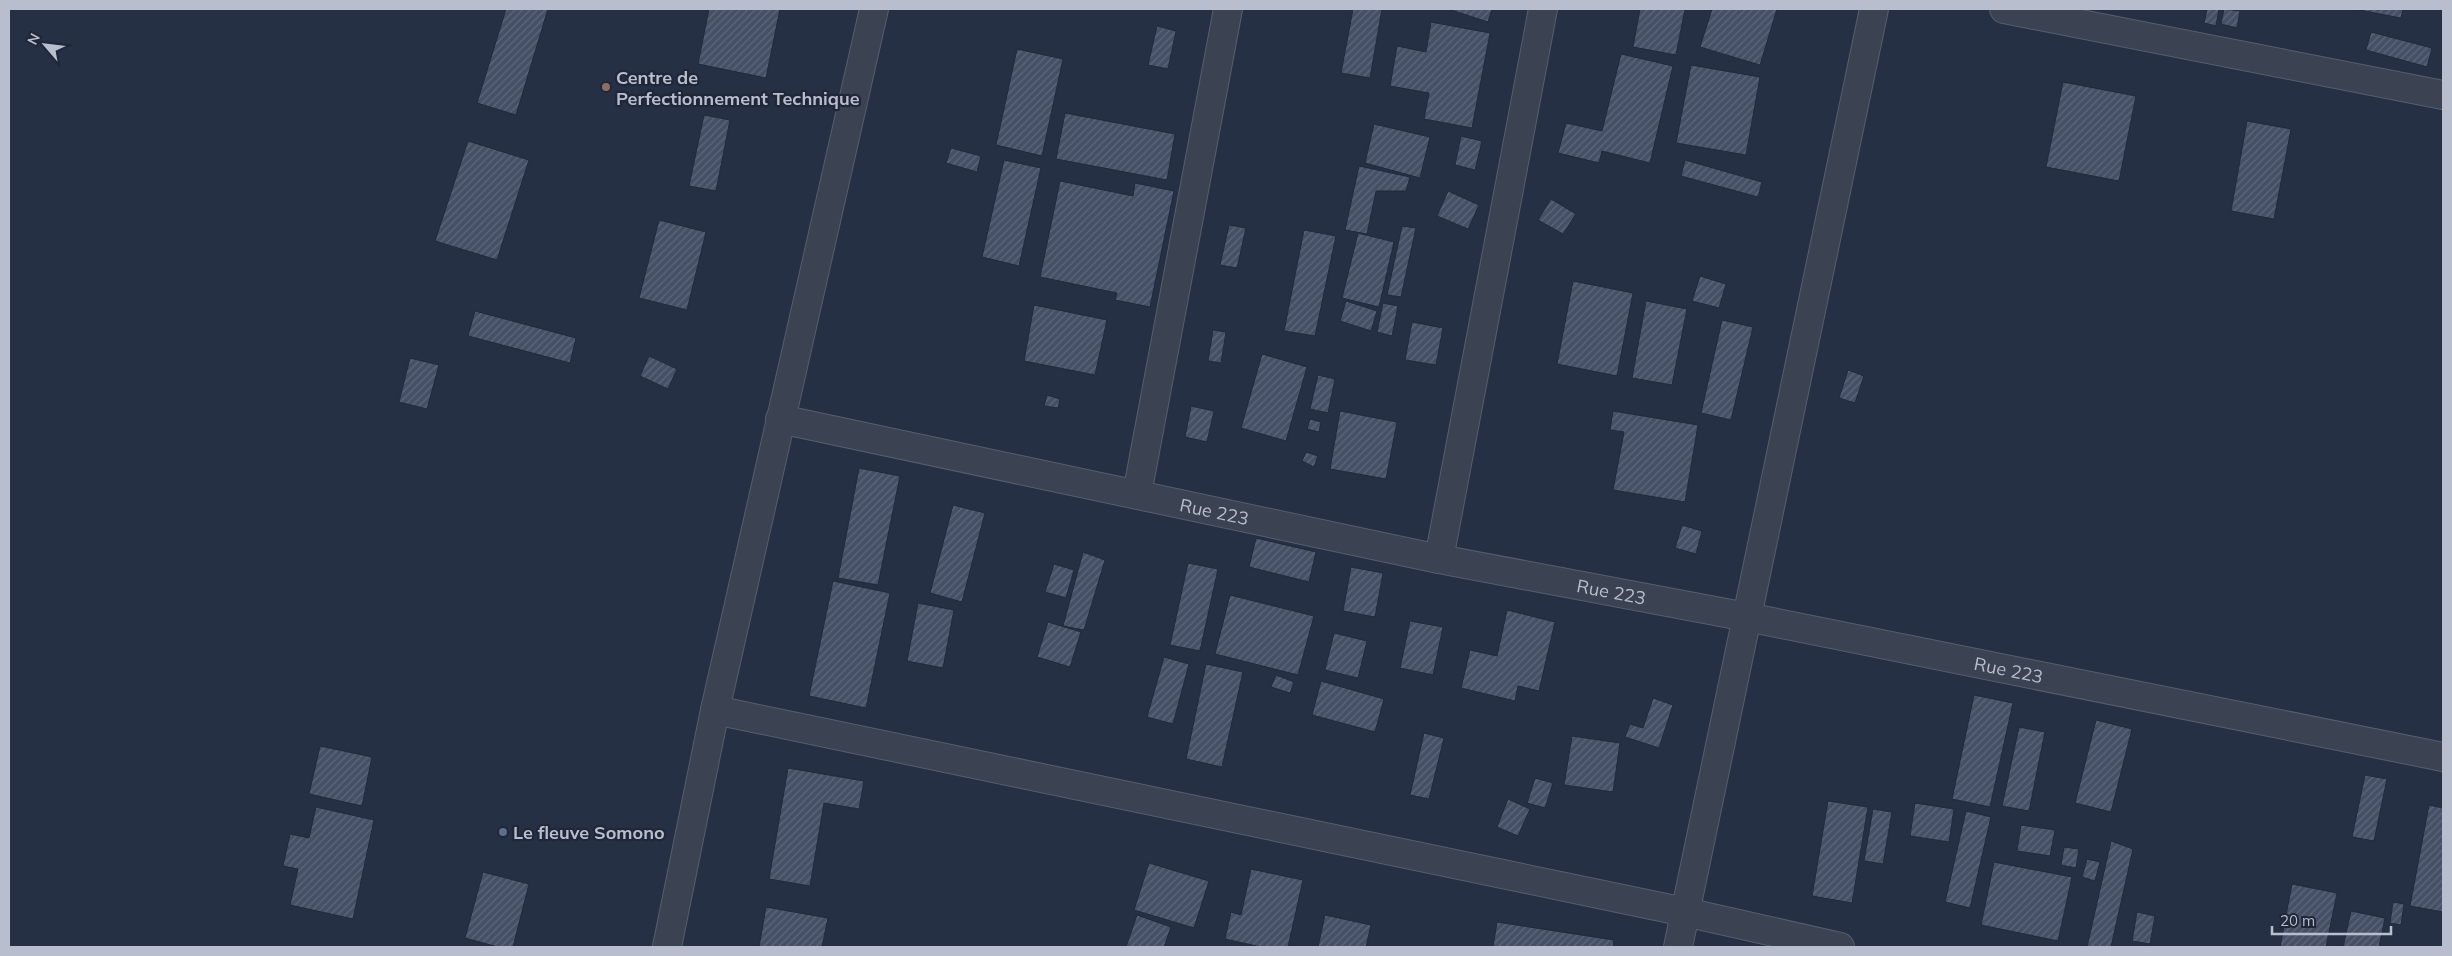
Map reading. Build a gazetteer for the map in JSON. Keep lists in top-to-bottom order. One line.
{"streets":{"street":["Rue 223"]},"places":["Centre de Perfectionnement Technique","Le fleuve Somono"],"scale_bar":"20 m","north":"top left"}
